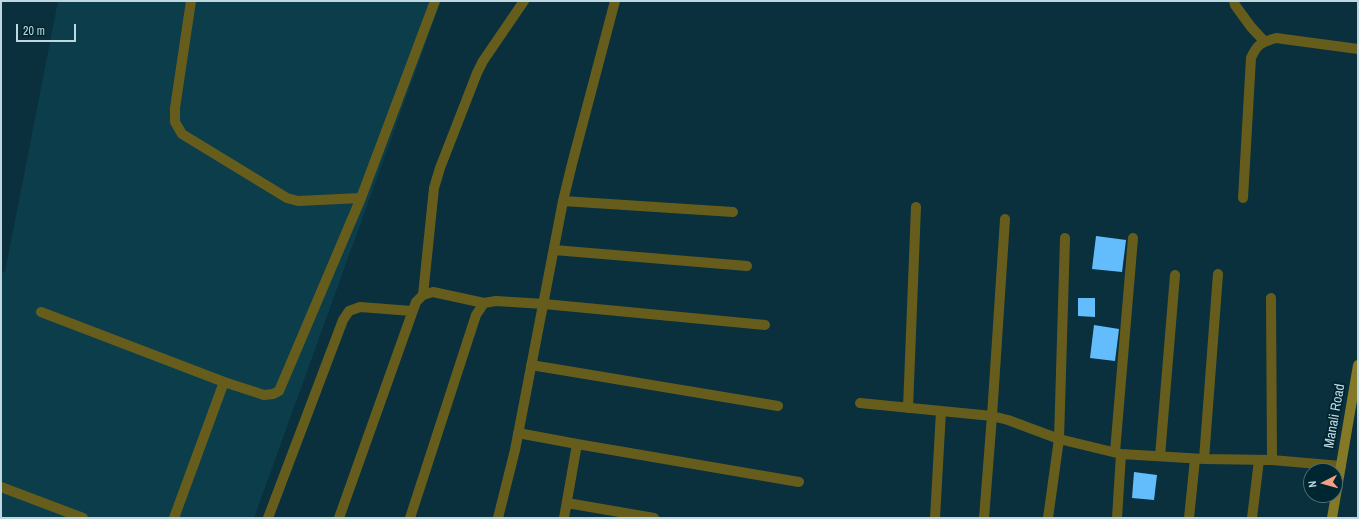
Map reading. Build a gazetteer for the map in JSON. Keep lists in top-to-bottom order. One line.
{"streets":{"main road":["Manali Road"]},"scale_bar":"20 m","north":"left"}
